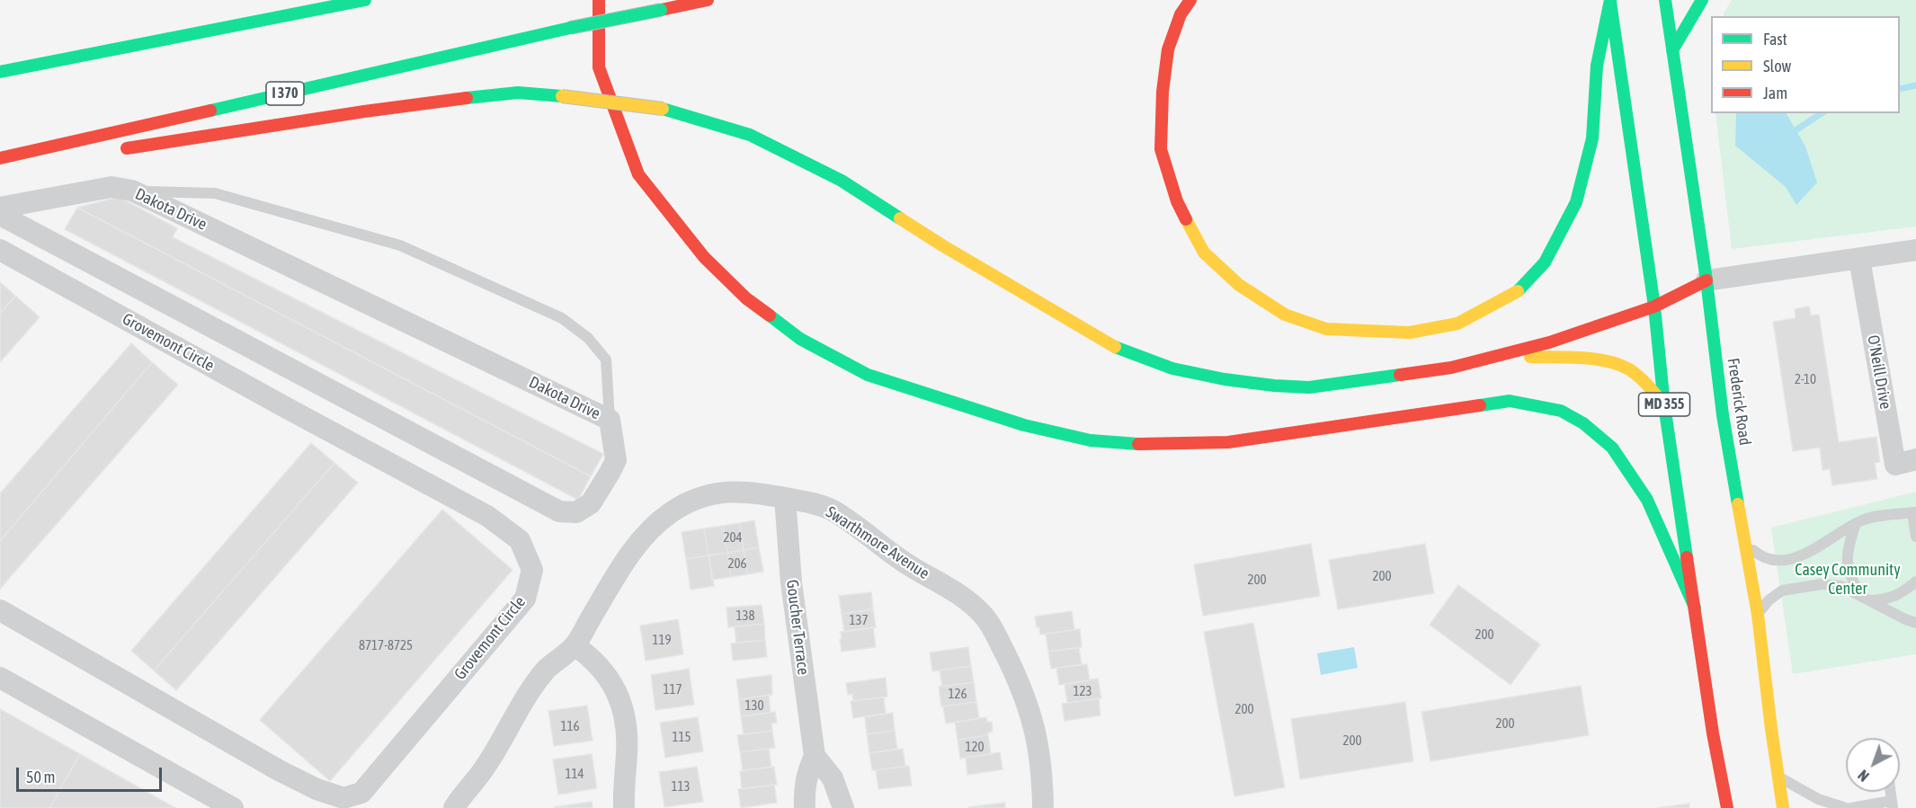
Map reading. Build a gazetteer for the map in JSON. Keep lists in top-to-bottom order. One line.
{"streets":{"main road":["I 370","Frederick Road","MD 355"],"street":["Dakota Drive","Grovemont Circle","O'Neill Drive","Swarthmore Avenue","Goucher Terrace"]},"crossings":[["Swarthmore Avenue","Goucher Terrace"]],"parks":["Casey Community Center"],"house_numbers":["2-10","204","206","200","200","138","137","200","119","8717-8725","117","123","126","130","200","200","116","115","200","120","114","113"],"legend":["Fast","Slow","Jam"],"scale_bar":"50 m","north":"bottom left"}
